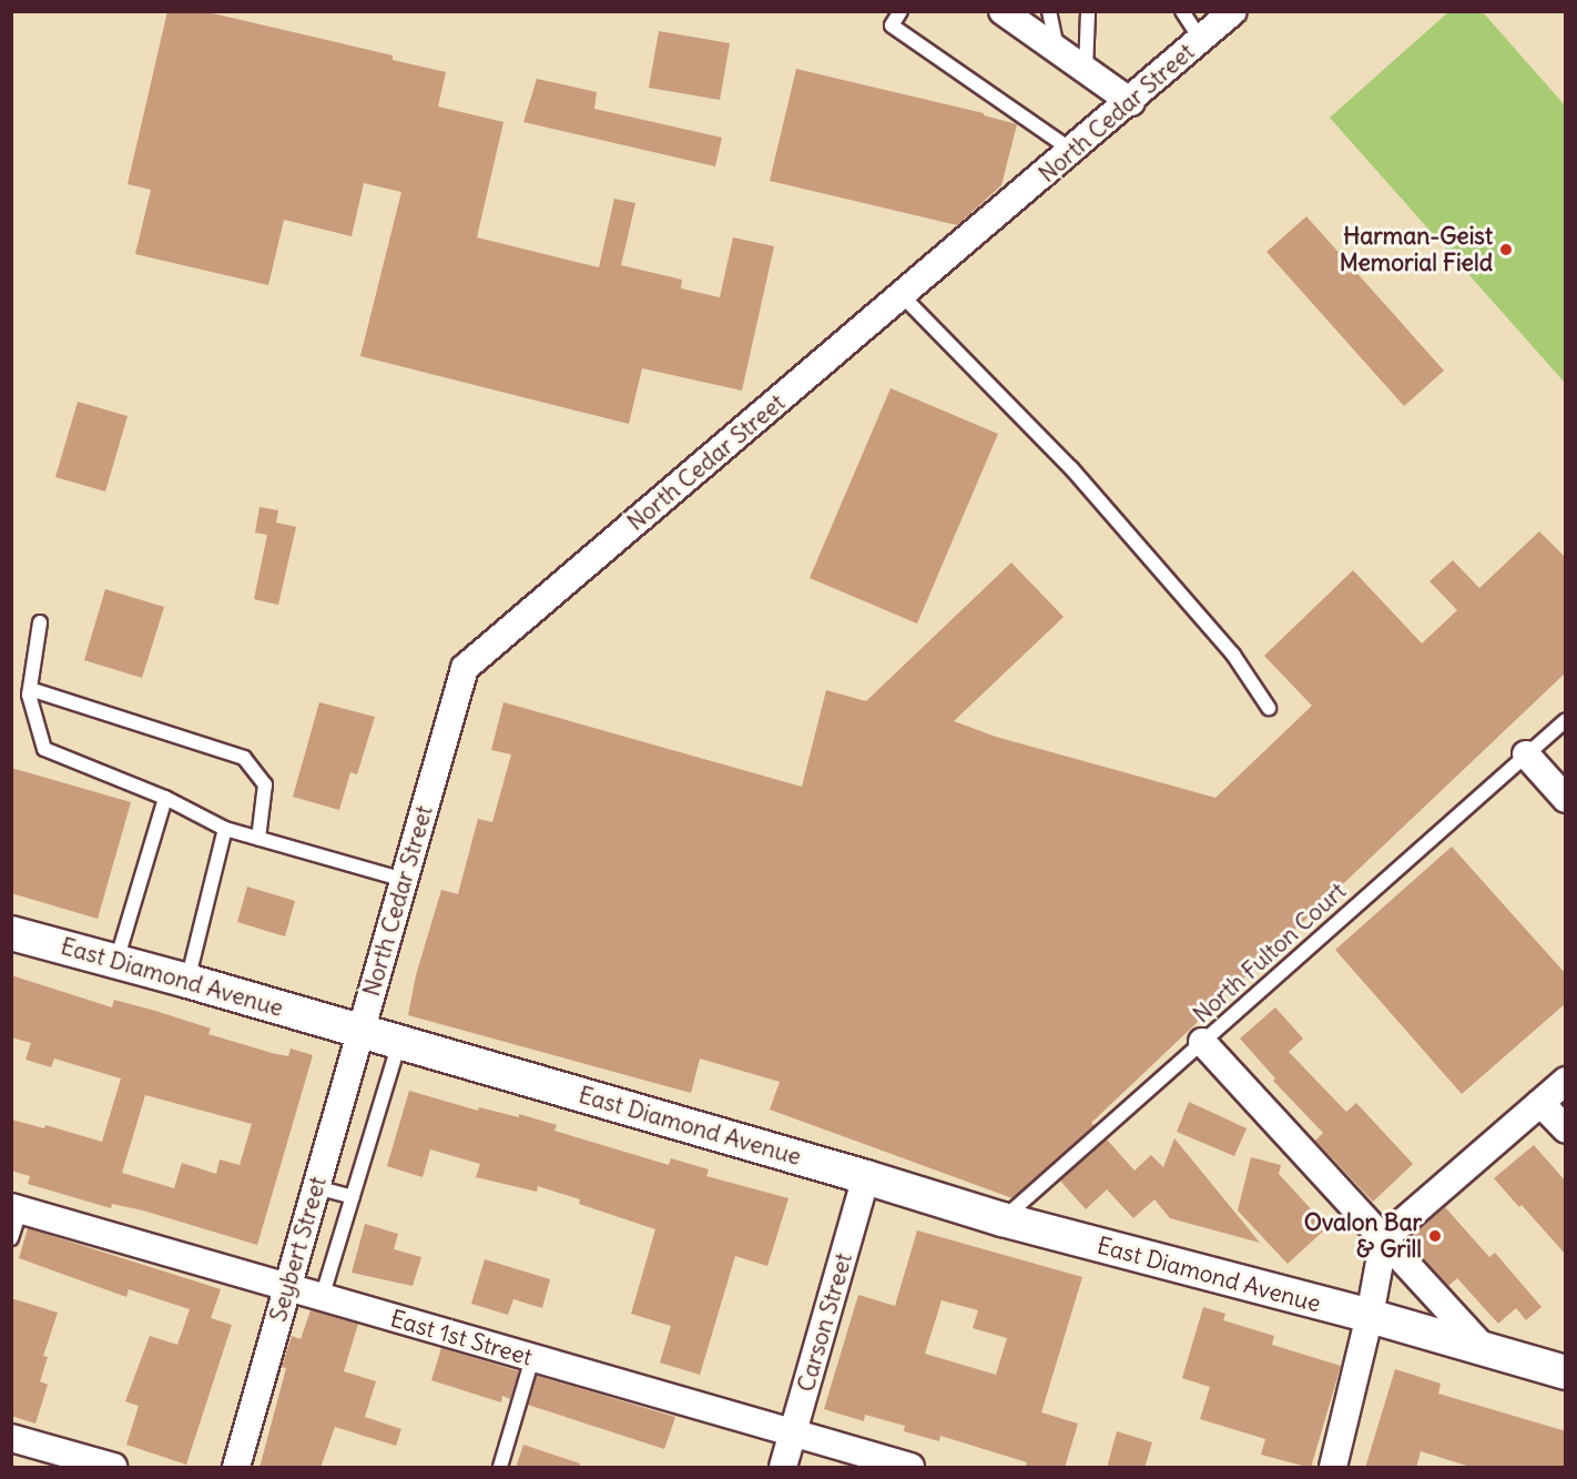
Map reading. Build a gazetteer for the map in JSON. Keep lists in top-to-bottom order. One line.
{"streets":{"street":["North Cedar Street","East Diamond Avenue","Seybert Street","Carson Street","East 1st Street"],"lane":["North Fulton Court"]},"crossings":[["North Cedar Street","East Diamond Avenue"],["North Cedar Street","Seybert Street"],["North Fulton Court","East Diamond Avenue"],["East Diamond Avenue","Seybert Street"],["East Diamond Avenue","Carson Street"],["Seybert Street","East 1st Street"],["Carson Street","East 1st Street"]],"places":["Harman-Geist Memorial Field","Ovalon Bar & Grill"]}
